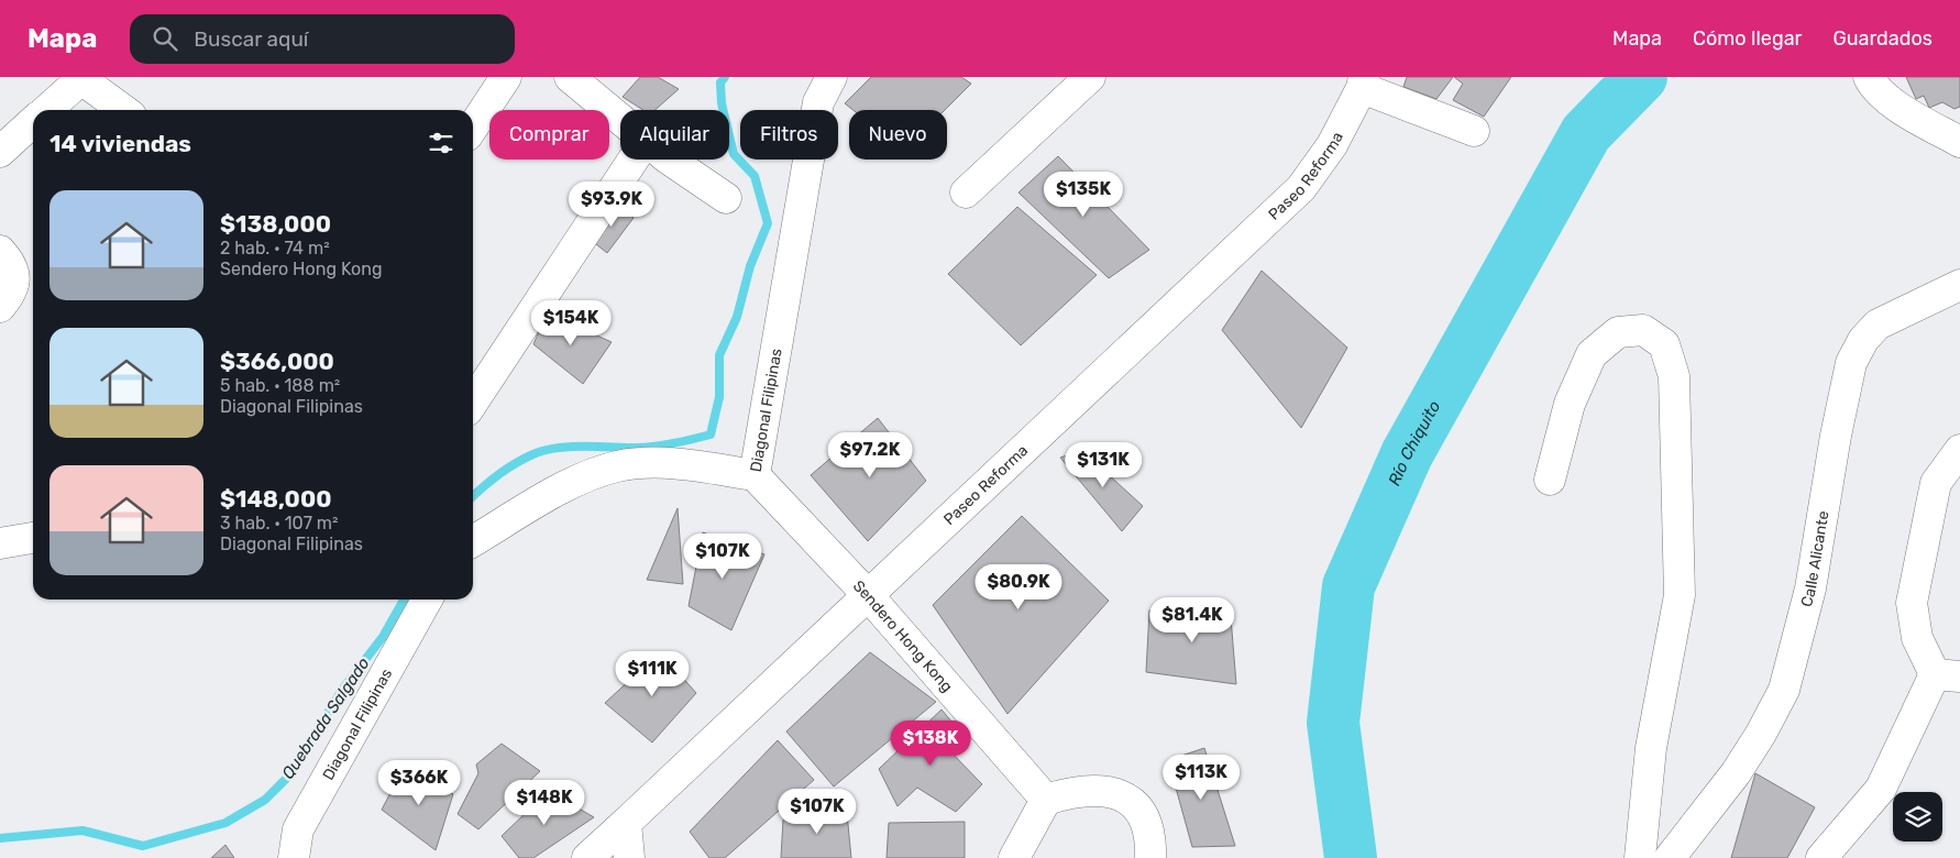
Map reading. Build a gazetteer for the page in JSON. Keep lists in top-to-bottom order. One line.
{"streets":{"street":["Paseo Reforma","Diagonal Filipinas","Calle Alicante","Sendero Hong Kong"]},"crossings":[["Paseo Reforma","Sendero Hong Kong"],["Diagonal Filipinas","Sendero Hong Kong"]],"water":["Río Chiquito","Quebrada Salgado"],"page":{"header":"Mapa","search":"Buscar aquí","nav":["Mapa","Cómo llegar","Guardados"],"chip":["Comprar","Alquilar","Filtros","Nuevo"],"heading":"14 viviendas","price":["$135K","$93.9K","$154K","$97.2K","$131K","$107K","$80.9K","$81.4K","$111K","$138K","$113K","$366K","$148K","$107K"],"list":[{"name":"$138,000","note":"2 hab. · 74 m² · Sendero Hong Kong"},{"name":"$366,000","note":"5 hab. · 188 m² · Diagonal Filipinas"},{"name":"$148,000","note":"3 hab. · 107 m² · Diagonal Filipinas"}]}}
